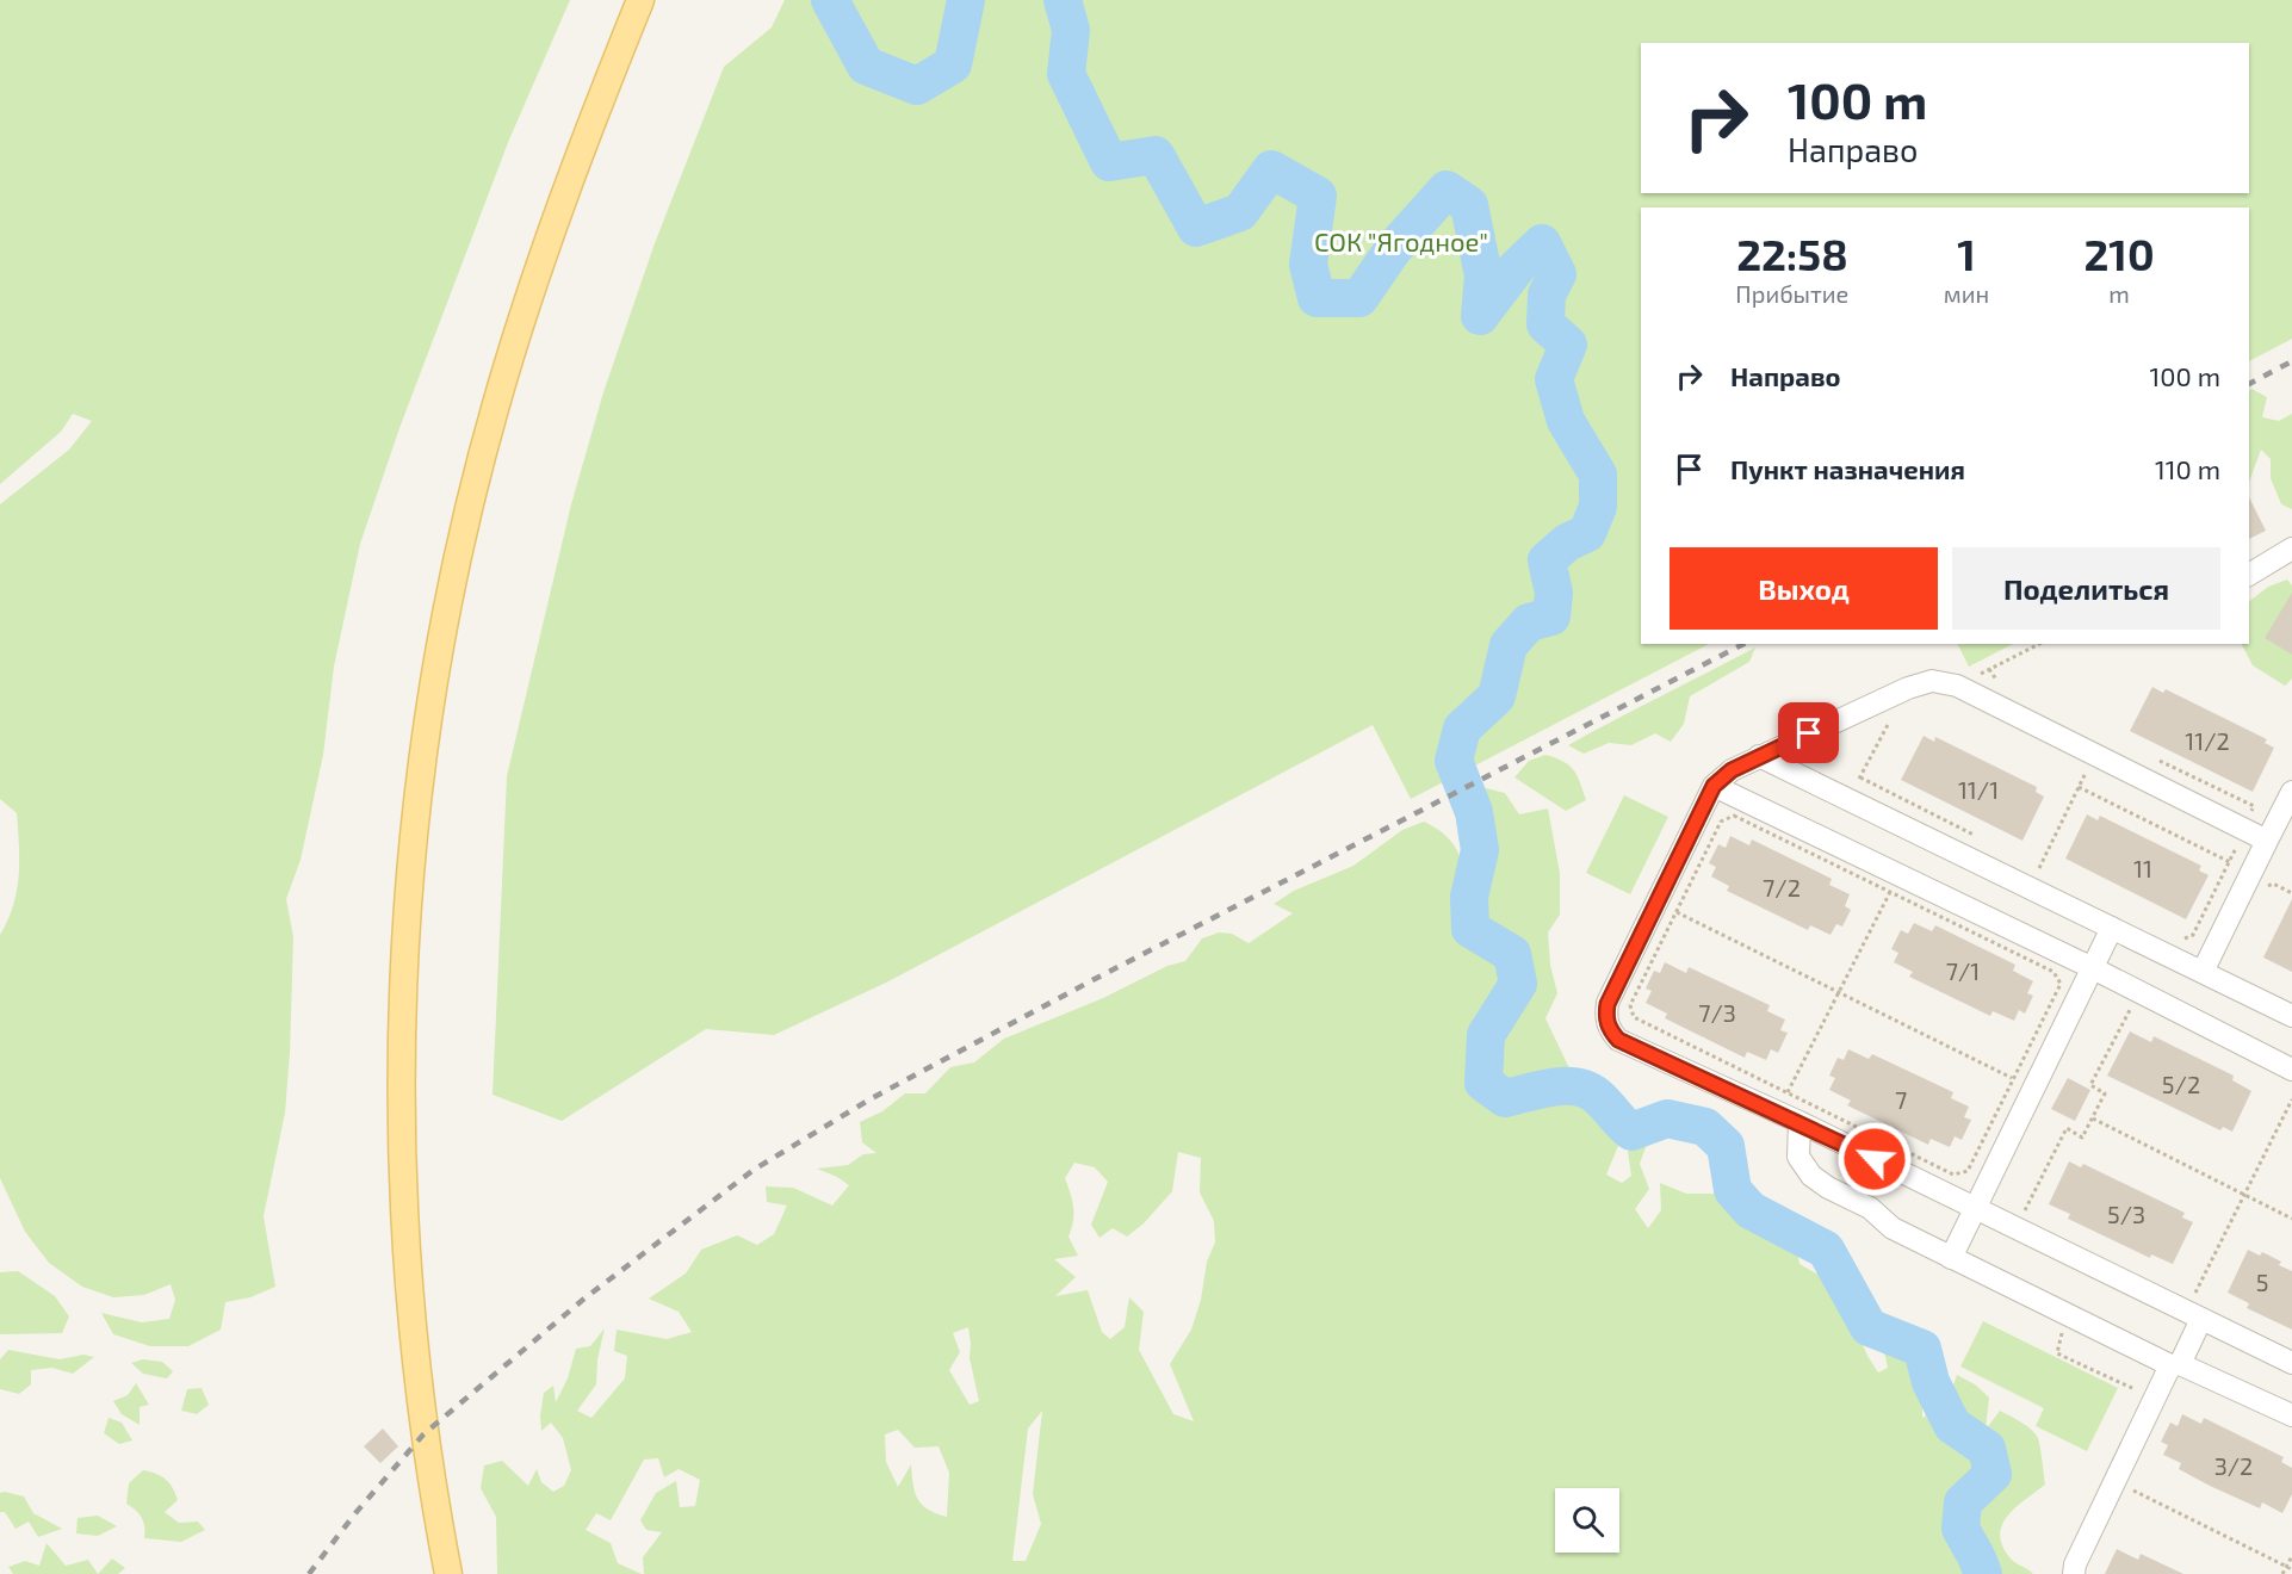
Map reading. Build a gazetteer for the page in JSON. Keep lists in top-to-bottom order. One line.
{"parks":["СОК \"Ягодное\""],"house_numbers":["11/2","11/1","11","7/2","7/1","7/3","5/2","7","5/3","5","3/2"],"page":{"turn":["100 m","Направо"],"eta":["22:58","Прибытие","1","мин","210","m"],"list":[{"name":"Направо","value":"100 m"},{"name":"Пункт назначения","value":"110 m"}],"buttons":["Выход","Поделиться"]}}
